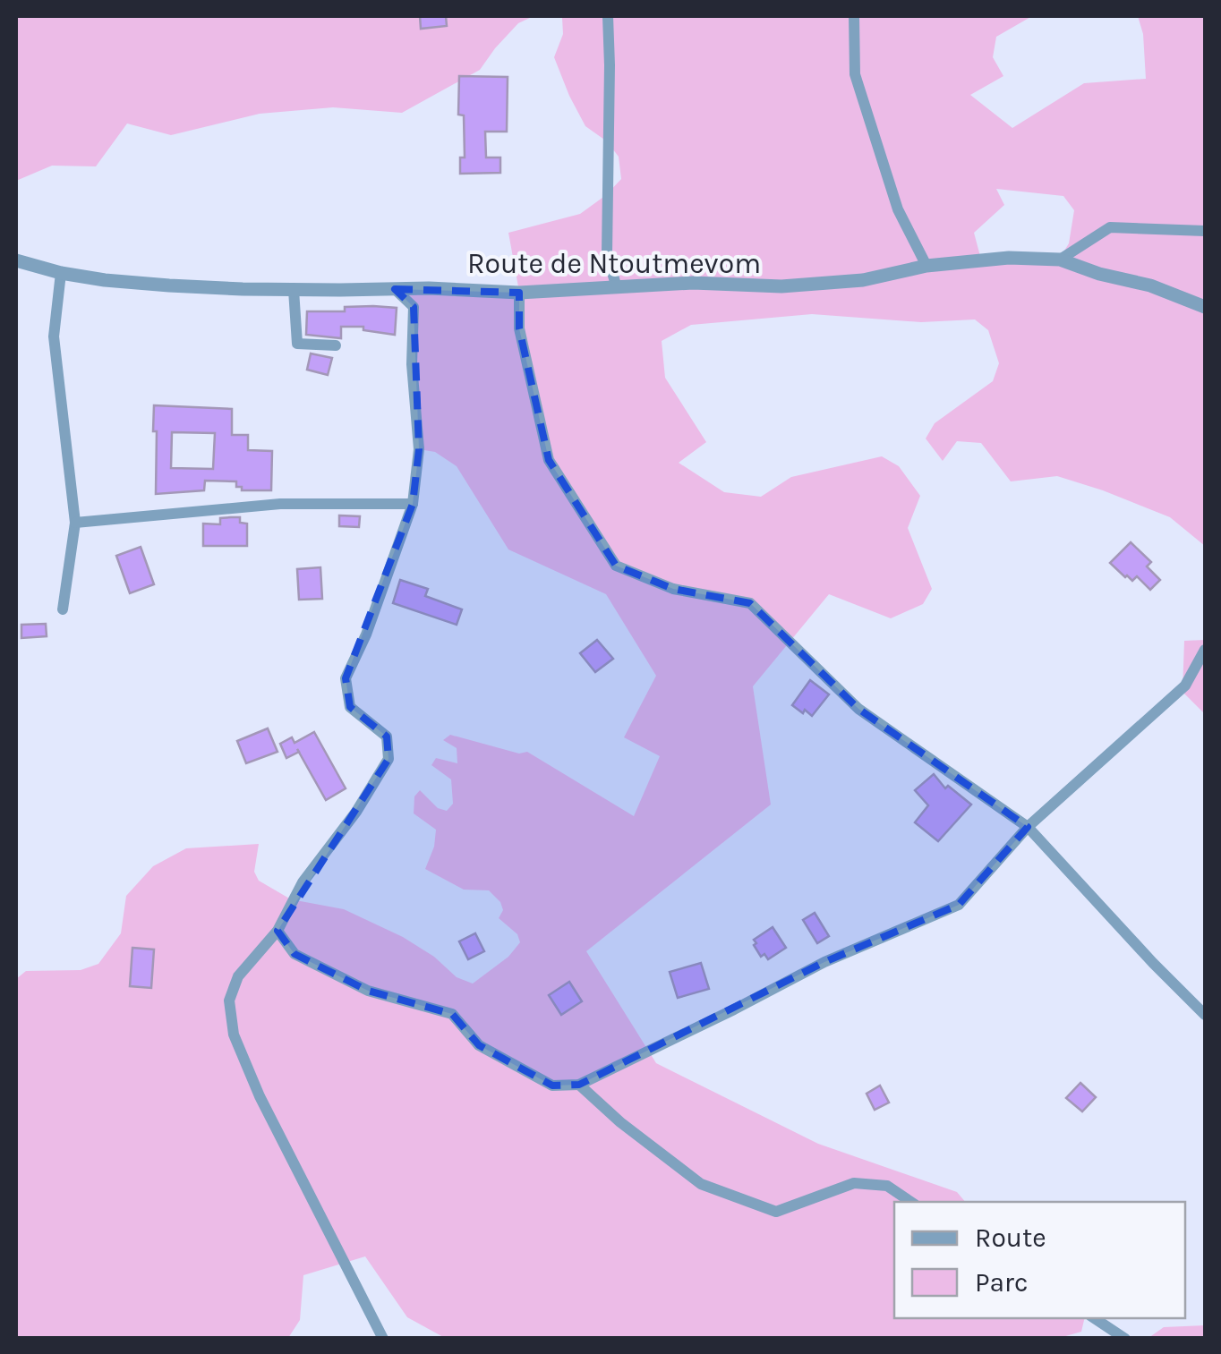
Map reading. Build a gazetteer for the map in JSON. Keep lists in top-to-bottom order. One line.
{"streets":{"street":["Route de Ntoutmevom"]},"legend":["Route","Parc"]}
